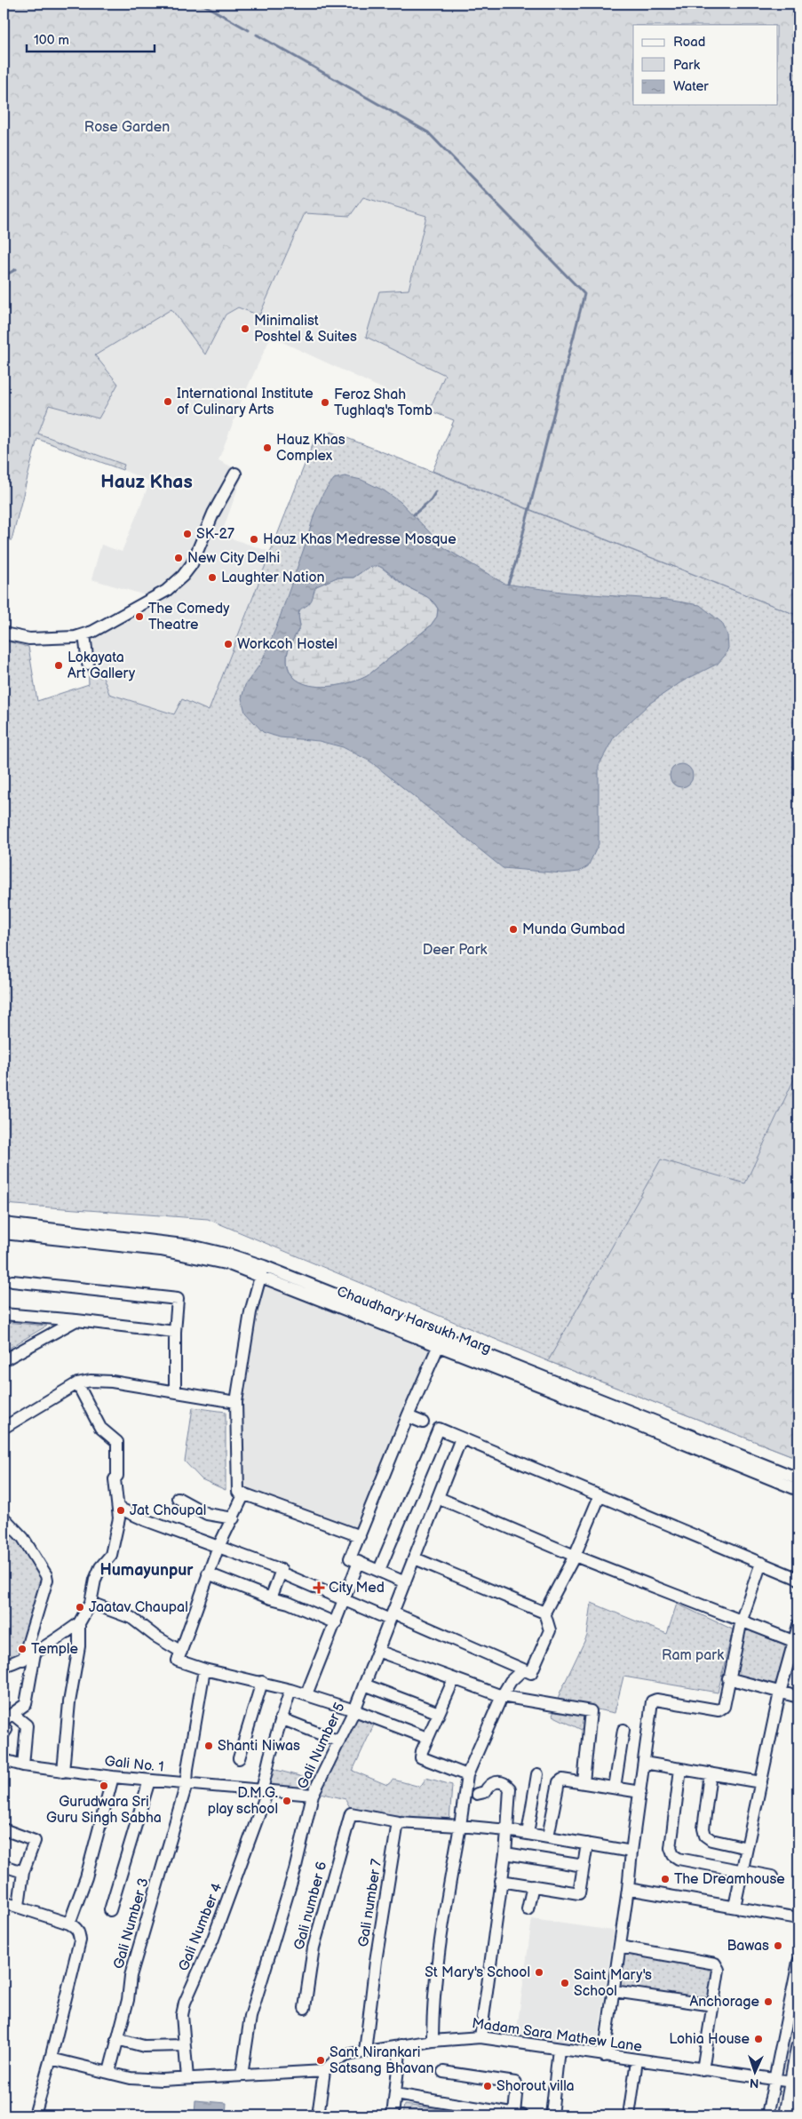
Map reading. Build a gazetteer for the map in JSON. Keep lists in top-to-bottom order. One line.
{"streets":{"street":["Chaudhary Harsukh Marg","Gali Number 5","Gali No. 1","Gali number 7","Gali number 6","Gali Number 3","Gali Number 4","Madam Sara Mathew Lane"]},"crossings":[["Gali Number 5","Gali No. 1"],["Gali No. 1","Gali Number 3"],["Gali No. 1","Gali Number 4"],["Gali number 7","Gali number 6"],["Gali number 7","Madam Sara Mathew Lane"]],"districts":["Hauz Khas","Humayunpur"],"parks":["Rose Garden","Deer Park","Ram park"],"places":{"other":["Minimalist Poshtel & Suites","International Institute of Culinary Arts","Feroz Shah Tughlaq's Tomb","Hauz Khas Complex","SK-27","Hauz Khas Medresse Mosque","New City Delhi","Laughter Nation","The Comedy Theatre","Workcoh Hostel","Lokayata Art Gallery","Munda Gumbad","Jat Choupal","Jaatav Chaupal","Temple","Shanti Niwas","Gurudwara Sri Guru Singh Sabha","D.M.G. play school","The Dreamhouse","Bawas","St Mary's School","Saint Mary's School","Anchorage","Lohia House","Sant Nirankari Satsang Bhavan","Shorout villa"],"health":["City Med"]},"legend":["Road","Park","Water"],"scale_bar":"100 m","north":"bottom"}
